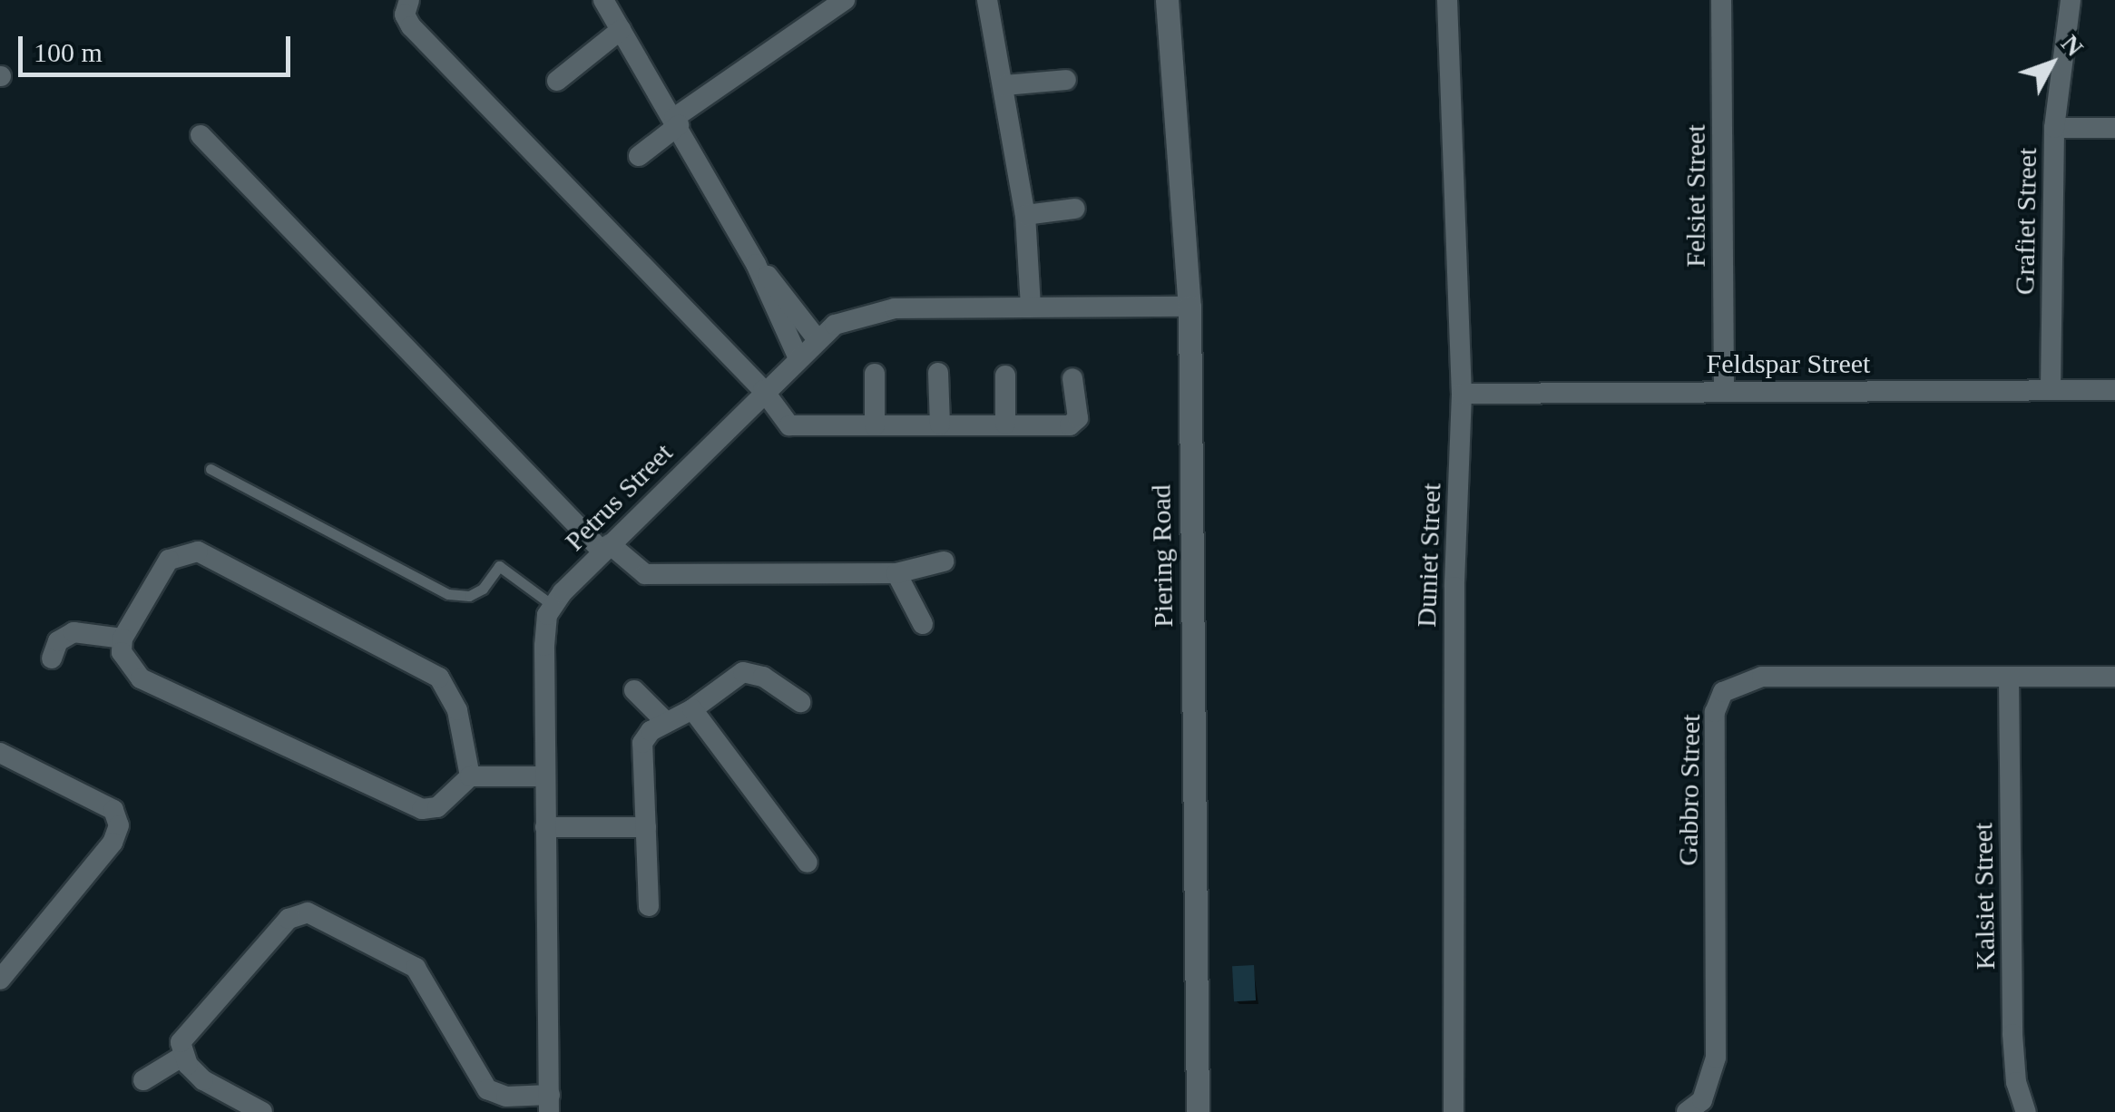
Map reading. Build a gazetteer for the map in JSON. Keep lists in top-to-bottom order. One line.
{"streets":{"street":["Felsiet Street","Grafiet Street","Feldspar Street","Petrus Street","Duniet Street","Piering Road","Gabbro Street","Kalsiet Street"]},"crossings":[["Felsiet Street","Feldspar Street"],["Grafiet Street","Feldspar Street"],["Feldspar Street","Duniet Street"],["Petrus Street","Piering Road"],["Gabbro Street","Kalsiet Street"]],"scale_bar":"100 m","north":"top right"}
